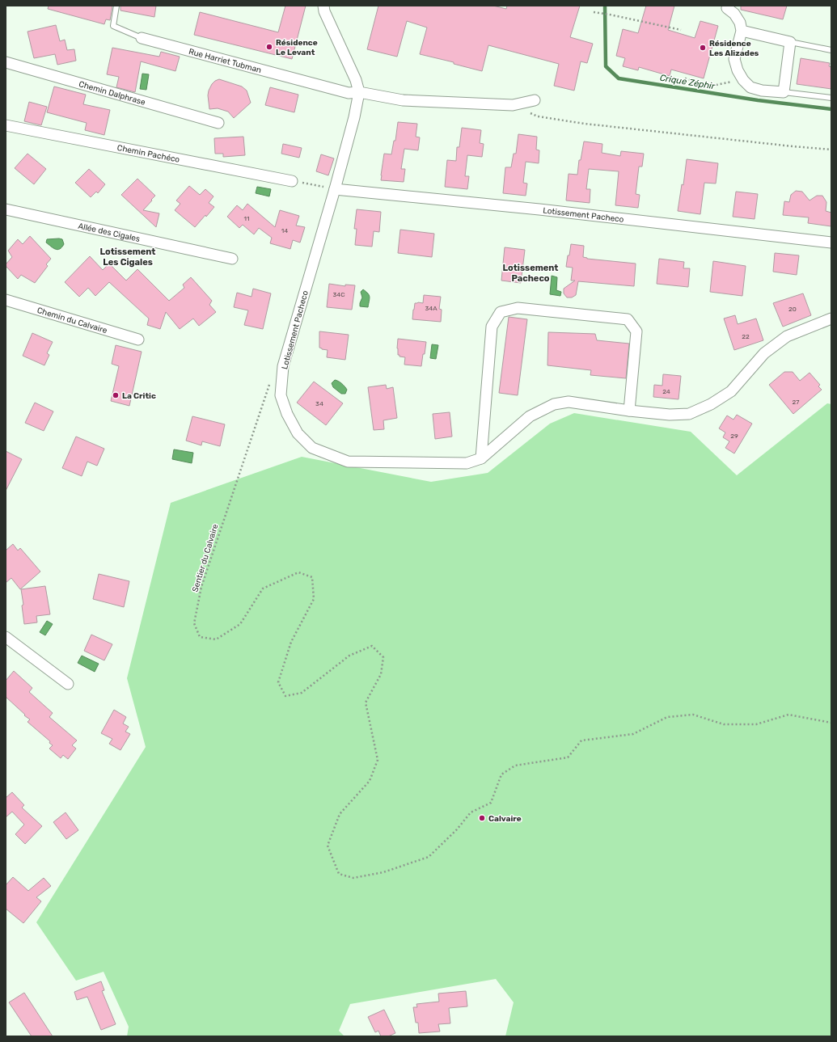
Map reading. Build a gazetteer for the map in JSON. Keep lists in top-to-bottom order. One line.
{"streets":{"street":["Rue Harriet Tubman","Chemin Dalphrase","Chemin Pachéco","Lotissement Pacheco","Allée des Cigales","Chemin du Calvaire"],"path":["Sentier du Calvaire"]},"crossings":[["Rue Harriet Tubman","Lotissement Pacheco"],["Lotissement Pacheco","Sentier du Calvaire"]],"districts":["Lotissement Les Cigales","Lotissement Pacheco"],"water":["Crique Zéphir"],"places":["Résidence Le Levant","Résidence Les Alizades","La Critic","Calvaire"],"house_numbers":["11","14","34C","34A","20","22","24","27","34","29"]}
